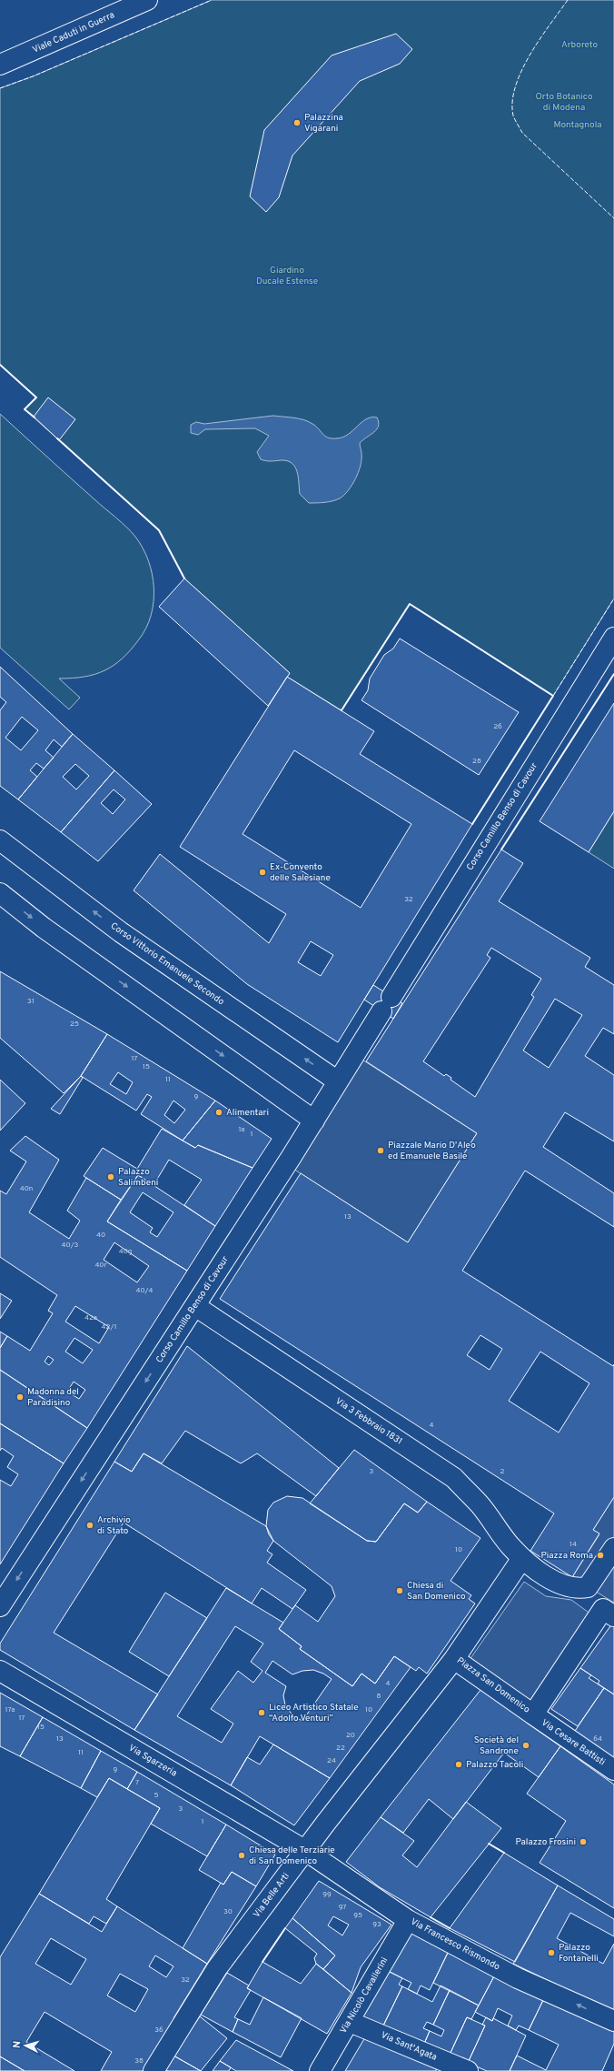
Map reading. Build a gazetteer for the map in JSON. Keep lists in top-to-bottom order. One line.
{"streets":{"street":["Viale Caduti in Guerra","Corso Camillo Benso di Cavour","Corso Vittorio Emanuele Secondo","Via 3 Febbraio 1831","Piazza San Domenico","Via Cesare Battisti","Via Sgarzeria","Via Belle Arti","Via Francesco Rismondo","Via Nicolò Cavallerini","Via Sant'Agata"]},"crossings":[["Corso Camillo Benso di Cavour","Corso Vittorio Emanuele Secondo"],["Corso Camillo Benso di Cavour","Via 3 Febbraio 1831"],["Via 3 Febbraio 1831","Piazza San Domenico"],["Piazza San Domenico","Via Cesare Battisti"],["Piazza San Domenico","Via Belle Arti"],["Via Sgarzeria","Via Belle Arti"],["Via Sgarzeria","Via Francesco Rismondo"],["Via Belle Arti","Via Francesco Rismondo"],["Via Francesco Rismondo","Via Nicolò Cavallerini"],["Via Nicolò Cavallerini","Via Sant'Agata"]],"one_way":["Via Francesco Rismondo"],"parks":["Arboreto","Orto Botanico di Modena","Montagnola","Giardino Ducale Estense"],"places":["Palazzina Vigarani","Ex-Convento delle Salesiane","Alimentari","Piazzale Mario D'Aleo ed Emanuele Basile","Palazzo Salimbeni","Madonna del Paradisino","Archivio di Stato","Piazza Roma","Chiesa di San Domenico","Liceo Artistico Statale “Adolfo Venturi”","Società del Sandrone","Palazzo Tacoli","Palazzo Frosini","Chiesa delle Terziarie di San Domenico","Palazzo Fontanelli"],"house_numbers":["26","28","32","31","25","17","15","11","9","1a","1","40n","13","40","40/3","40g","40r","40/4","42a","42/1","4","3","2","14","10","4","8","17a","10","17","15","20","13","64","22","11","24","9","7","5","3","1","99","97","30","95","93","32","36","38"],"north":"left"}
